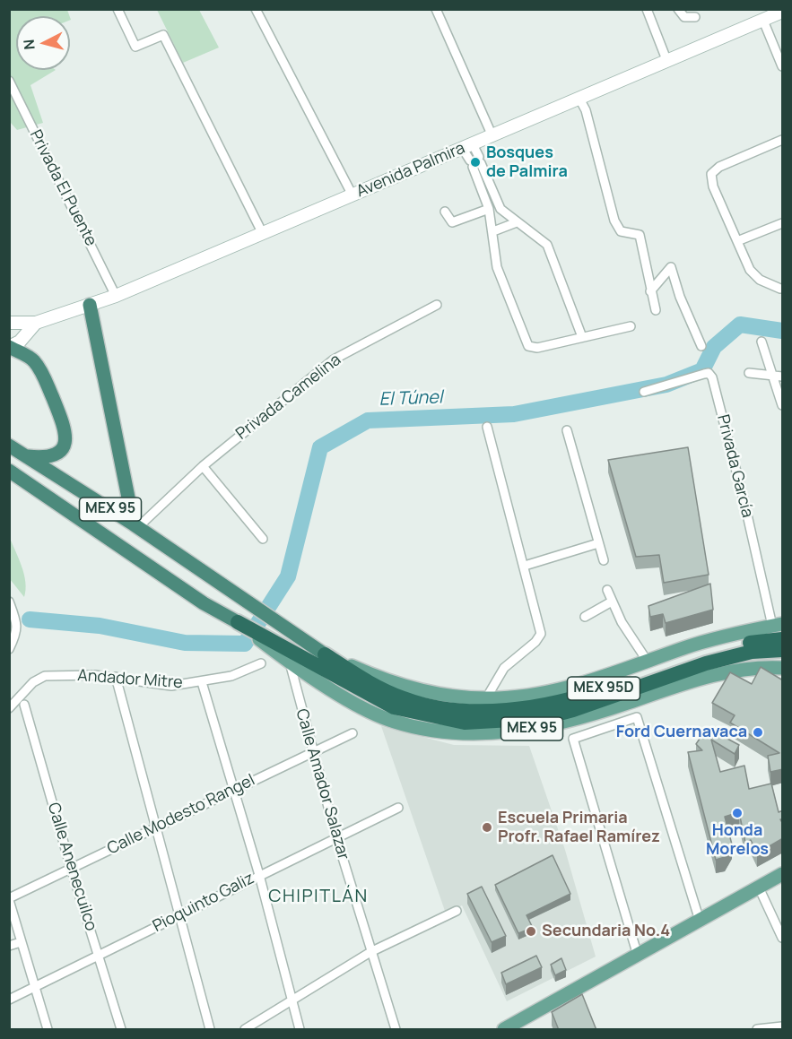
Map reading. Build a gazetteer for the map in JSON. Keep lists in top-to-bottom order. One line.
{"streets":{"highway":["MEX 95","MEX 95D"],"main road":["Avenida Palmira"],"street":["Privada El Puente","Privada Camelina","Privada García","Andador Mitre","Calle Amador Salazar","Calle Modesto Rangel","Calle Anenecuilco","Pioquinto Galiz"]},"crossings":[["Avenida Palmira","Privada El Puente"],["Privada Camelina","MEX 95"],["Privada García","MEX 95"],["MEX 95","MEX 95D"],["MEX 95","Calle Amador Salazar"],["MEX 95D","Calle Amador Salazar"],["Calle Amador Salazar","Calle Modesto Rangel"],["Calle Amador Salazar","Pioquinto Galiz"],["Calle Modesto Rangel","Calle Anenecuilco"],["Calle Anenecuilco","Pioquinto Galiz"]],"districts":["CHIPITLÁN"],"water":["El Túnel"],"places":["Bosques de Palmira","Ford Cuernavaca","Honda Morelos","Escuela Primaria Profr. Rafael Ramírez","Secundaria No.4"],"north":"left"}
